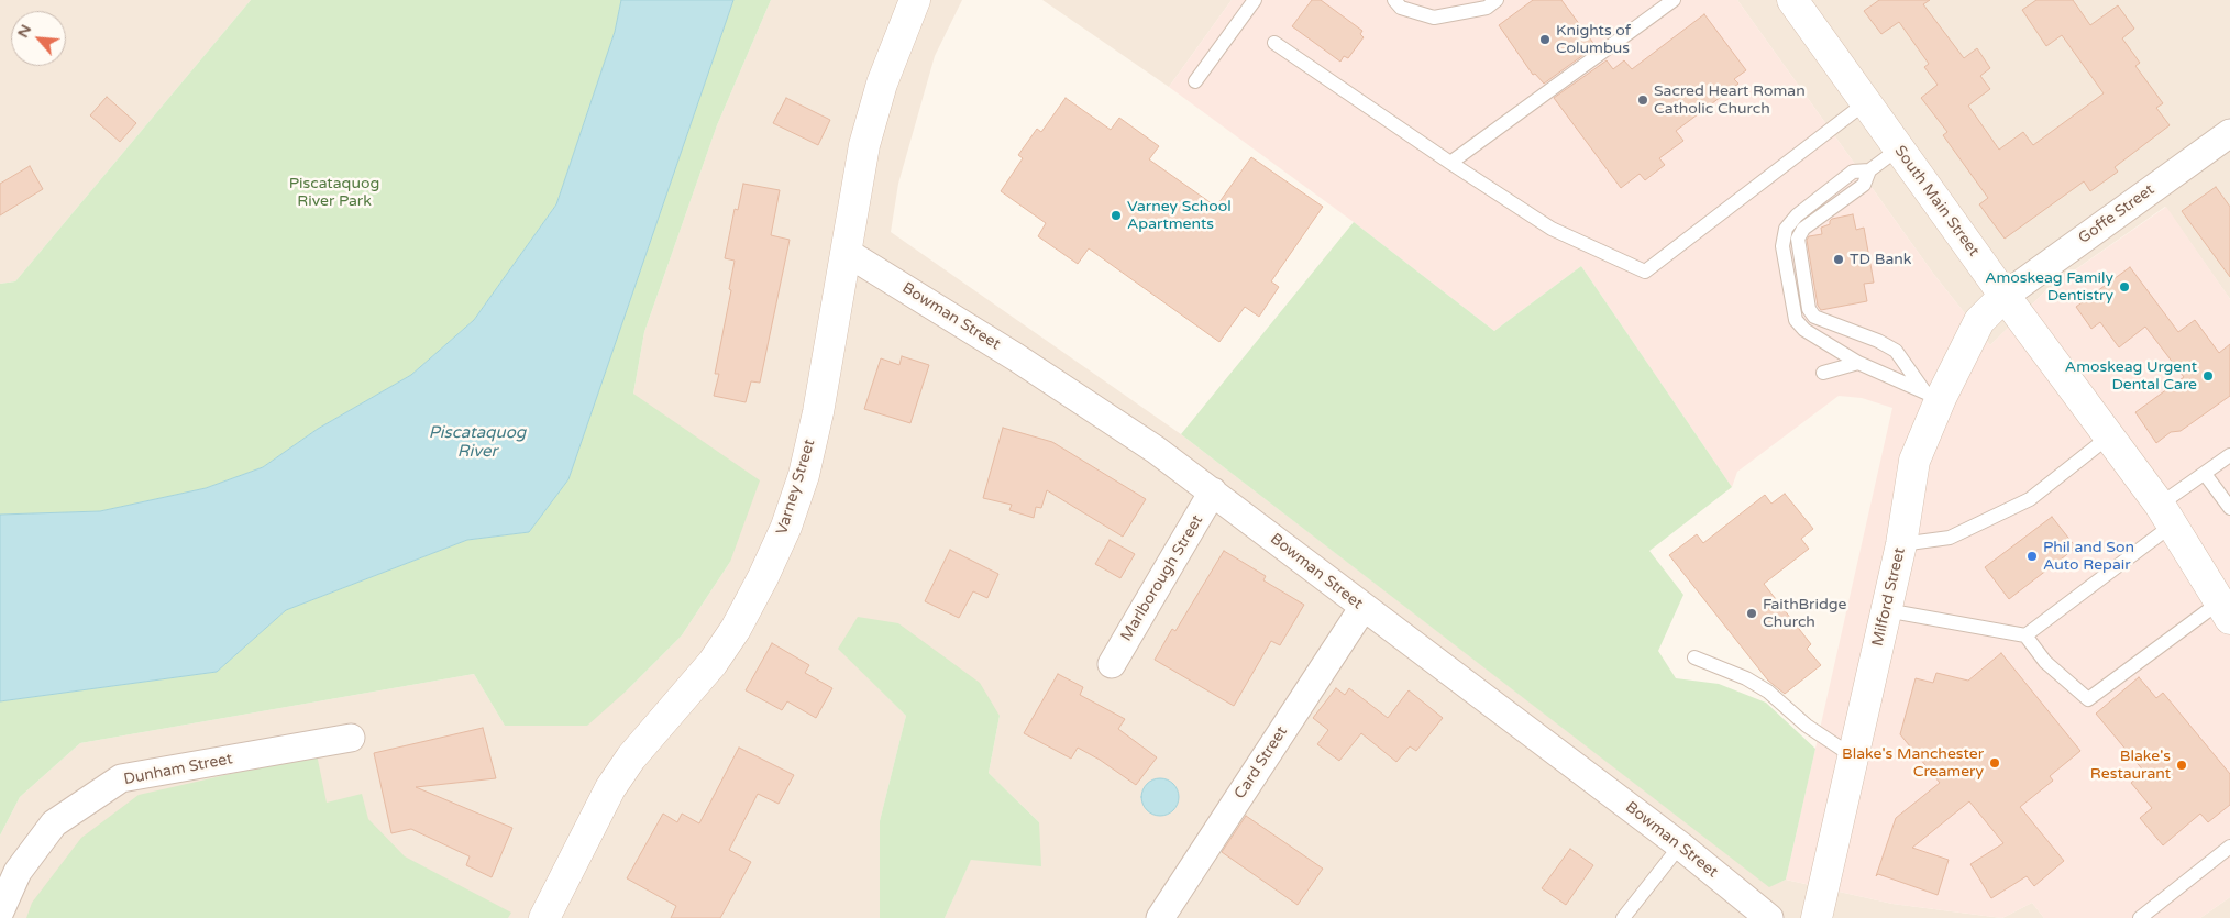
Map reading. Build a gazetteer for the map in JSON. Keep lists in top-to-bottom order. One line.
{"streets":{"main road":["South Main Street","Varney Street","Milford Street"],"street":["Goffe Street","Bowman Street","Marlborough Street","Card Street","Dunham Street"]},"crossings":[["South Main Street","Goffe Street"],["South Main Street","Milford Street"],["Goffe Street","Milford Street"],["Bowman Street","Varney Street"],["Bowman Street","Marlborough Street"],["Bowman Street","Card Street"]],"water":["Piscataquog River"],"parks":["Piscataquog River Park"],"places":["Knights of Columbus","Sacred Heart Roman Catholic Church","Varney School Apartments","TD Bank","Amoskeag Family Dentistry","Amoskeag Urgent Dental Care","Phil and Son Auto Repair","FaithBridge Church","Blake's Manchester Creamery","Blake's Restaurant"],"north":"top left"}
